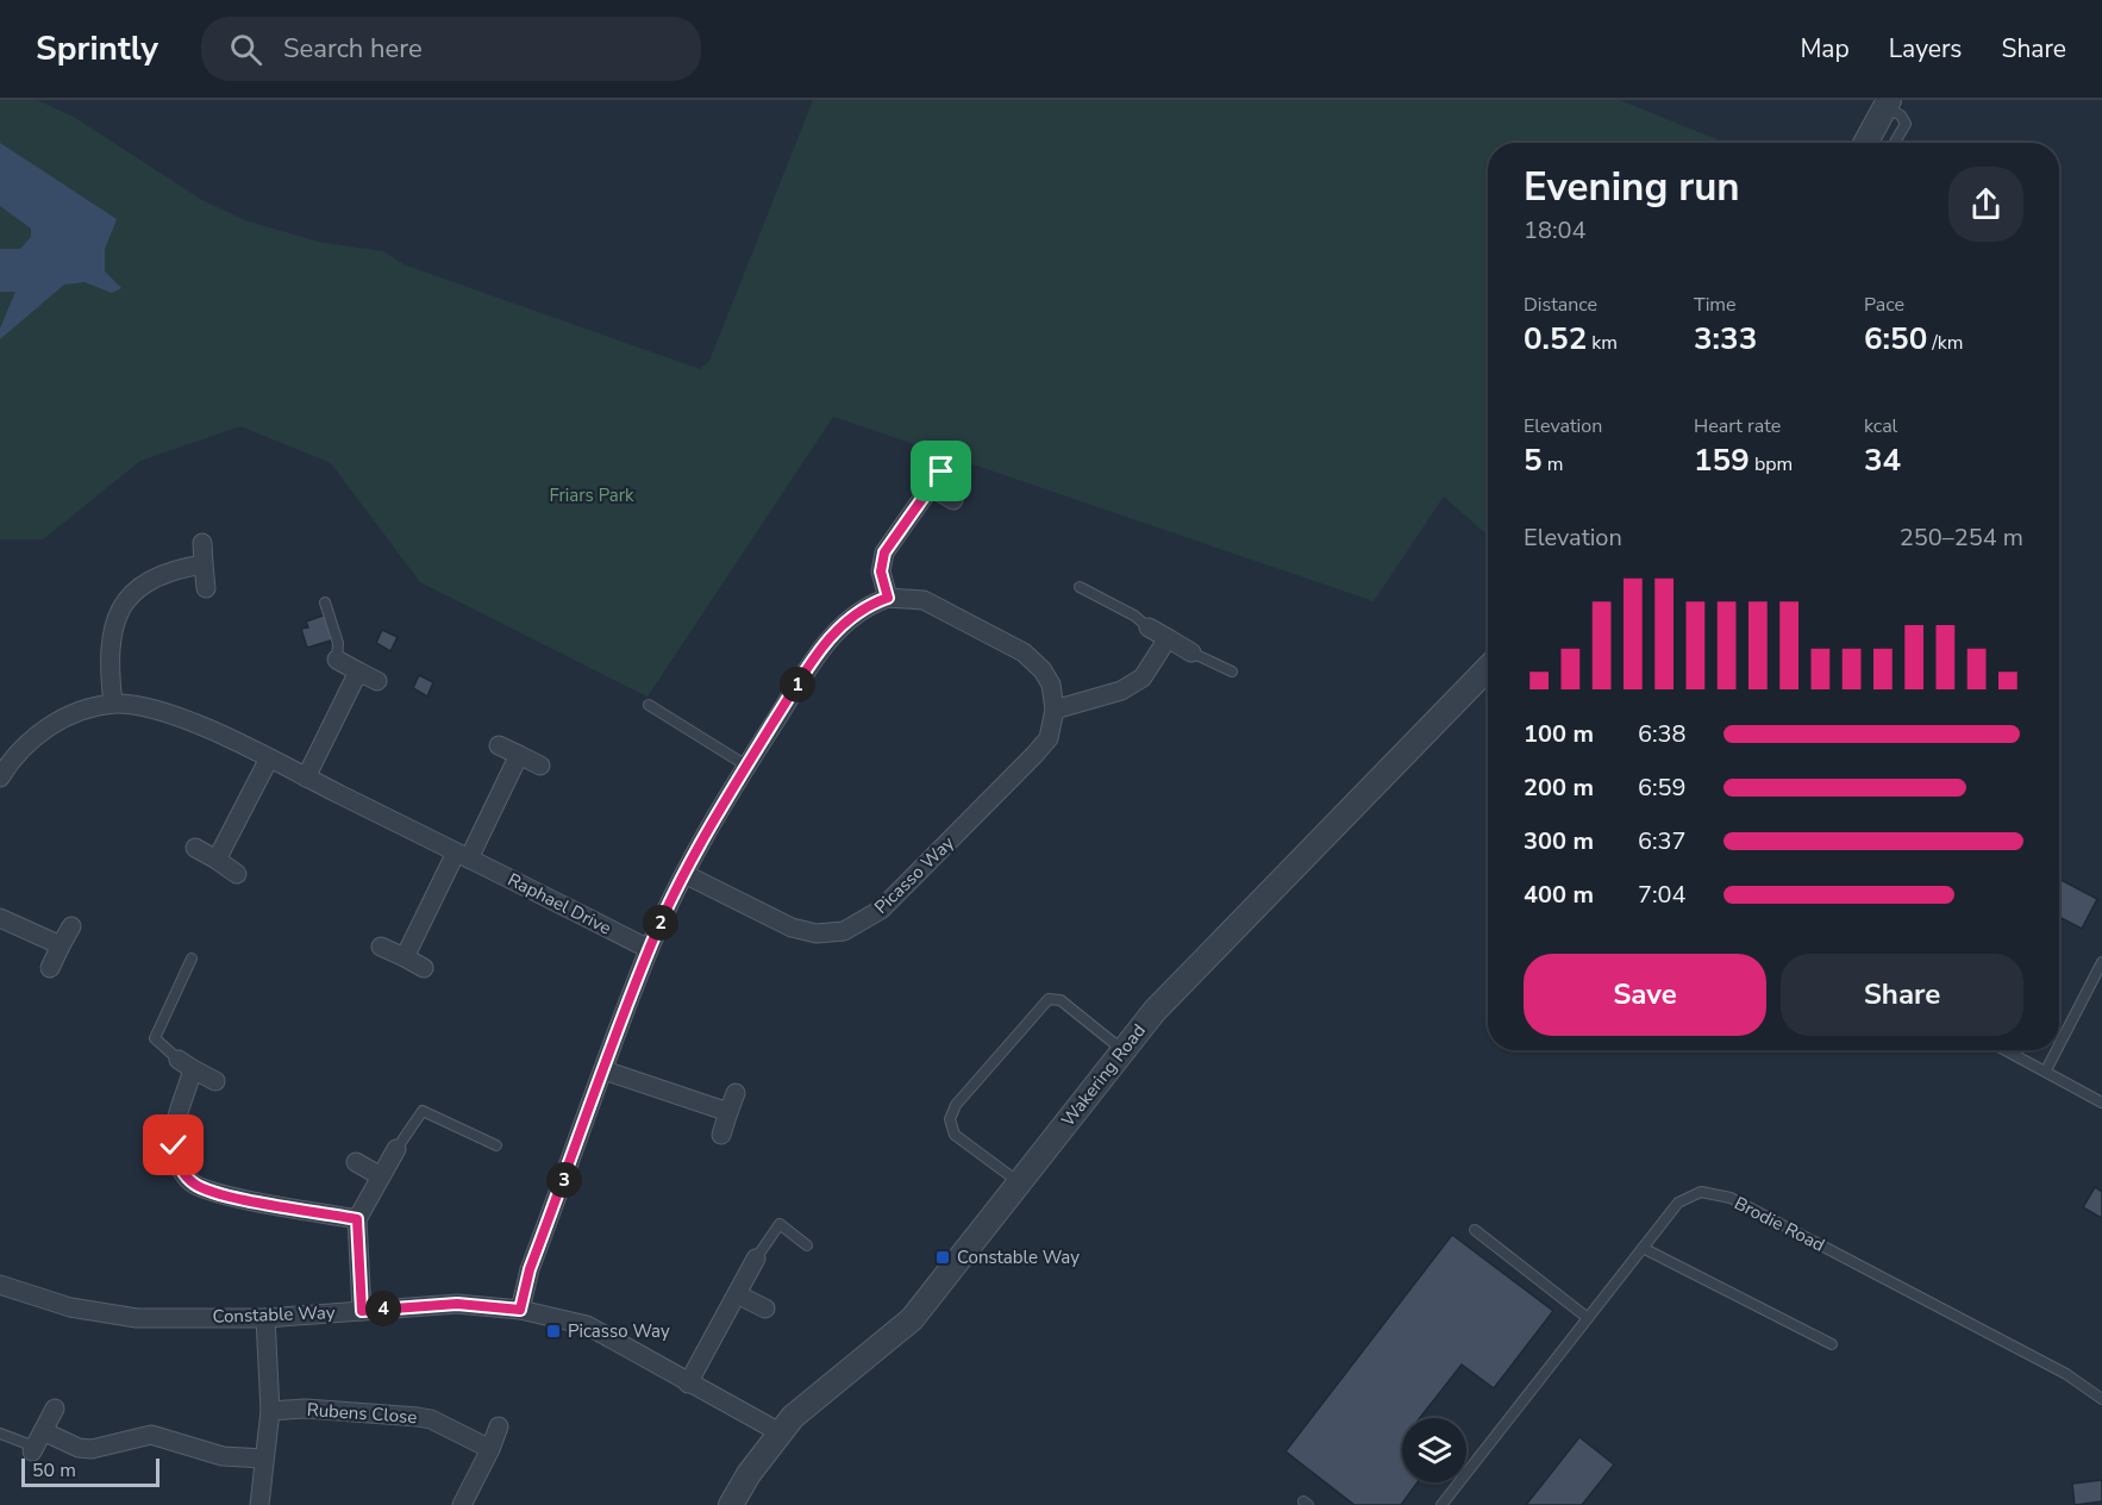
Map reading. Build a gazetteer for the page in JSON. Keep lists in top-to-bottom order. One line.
{"streets":{"street":["Picasso Way","Raphael Drive","Wakering Road","Constable Way","Rubens Close"],"lane":["Brodie Road"]},"crossings":[["Wakering Road","Constable Way"]],"parks":["Friars Park"],"places":{"transit":["Constable Way","Picasso Way"]},"scale_bar":"50 m","page":{"header":"Sprintly","search":"Search here","nav":["Map","Layers","Share"],"heading":["Evening run","18:04"],"stats":[["Distance","0.52 km"],["Time","3:33"],["Pace","6:50 /km"],["Elevation","5 m"],["Heart rate","159 bpm"],["kcal","34"]],"chart":["Elevation","250–254 m"],"pins":["1","2","3","4"],"list":[{"name":"100 m","note":"6:38"},{"name":"200 m","note":"6:59"},{"name":"300 m","note":"6:37"},{"name":"400 m","note":"7:04"}],"buttons":["Save","Share"],"scale":"50 m"}}
